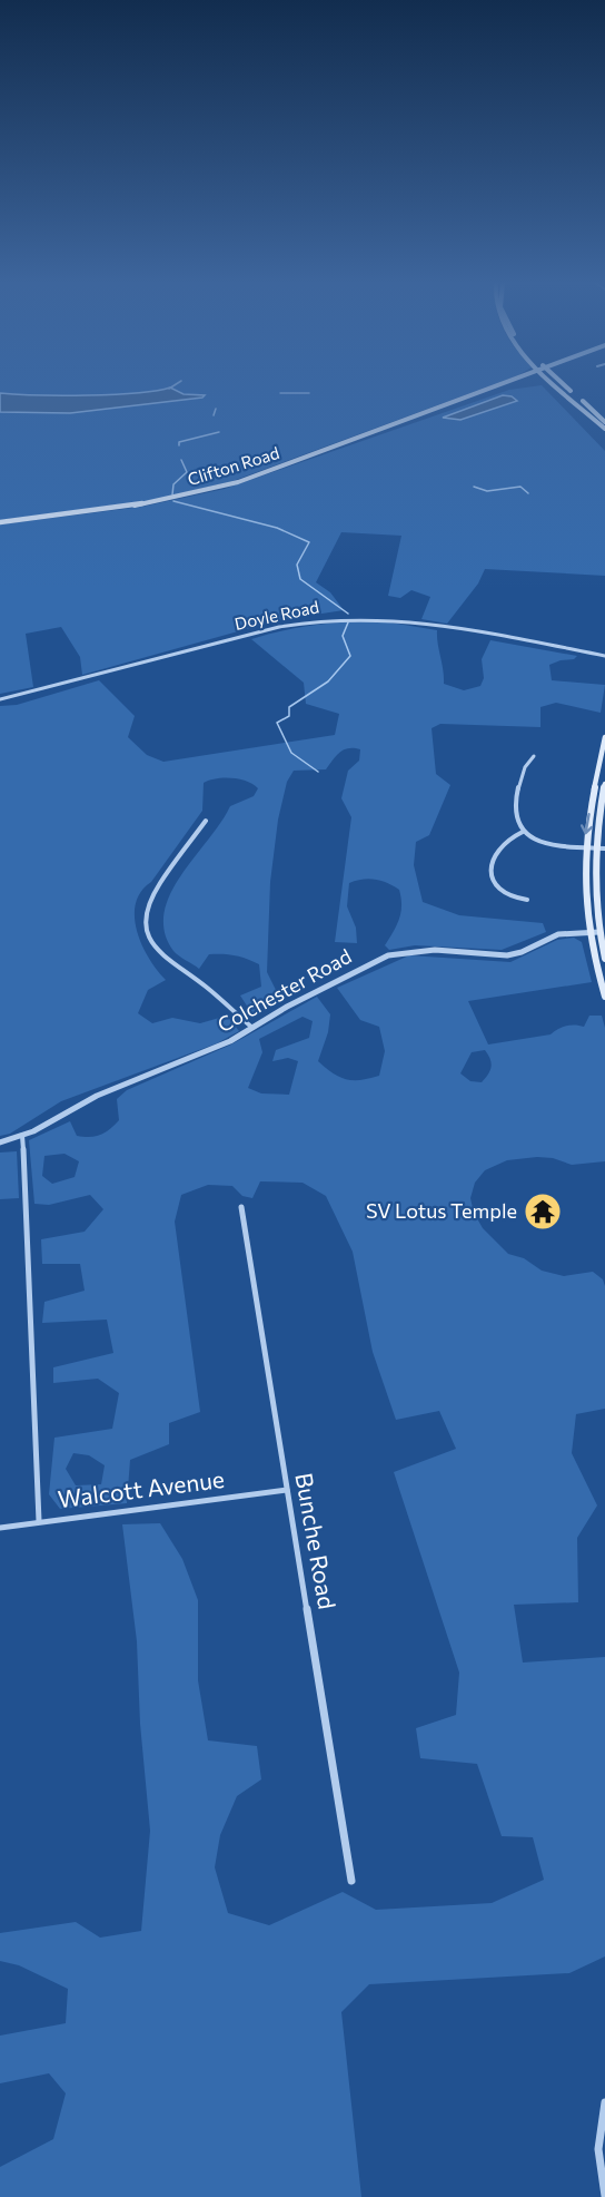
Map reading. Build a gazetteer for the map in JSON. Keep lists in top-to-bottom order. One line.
{"streets":{"main road":["Clifton Road"],"street":["Doyle Road","Colchester Road","Walcott Avenue","Bunche Road"]},"crossings":[["Walcott Avenue","Bunche Road"]],"places":{"temple":["SV Lotus Temple"]}}
